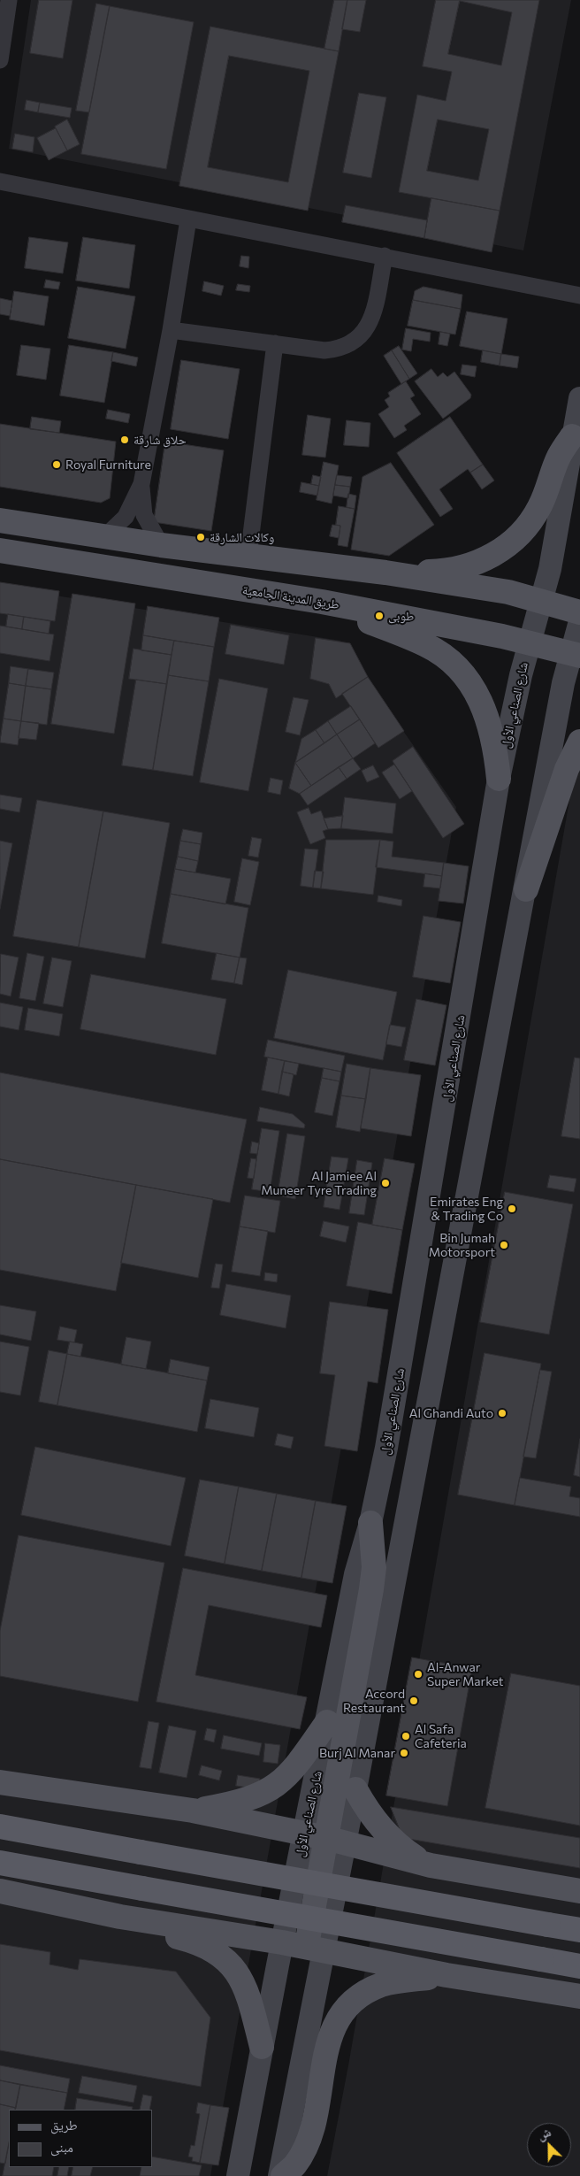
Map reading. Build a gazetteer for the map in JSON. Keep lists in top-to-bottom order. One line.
{"streets":{"main road":["طريق المدينة الجامعية","شارع الصناعي الأول"]},"crossings":[["طريق المدينة الجامعية","شارع الصناعي الأول"]],"places":["حلاق شارقة","Royal Furniture","وكالات الشارقة","طوبى","Al Jamiee Al Muneer Tyre Trading","Emirates Eng & Trading Co","Bin Jumah Motorsport","Al Ghandi Auto","Al-Anwar Super Market","Accord Restaurant","Al Safa Cafeteria","Burj Al Manar"],"legend":["طريق","مبنى"],"north":"top left"}
